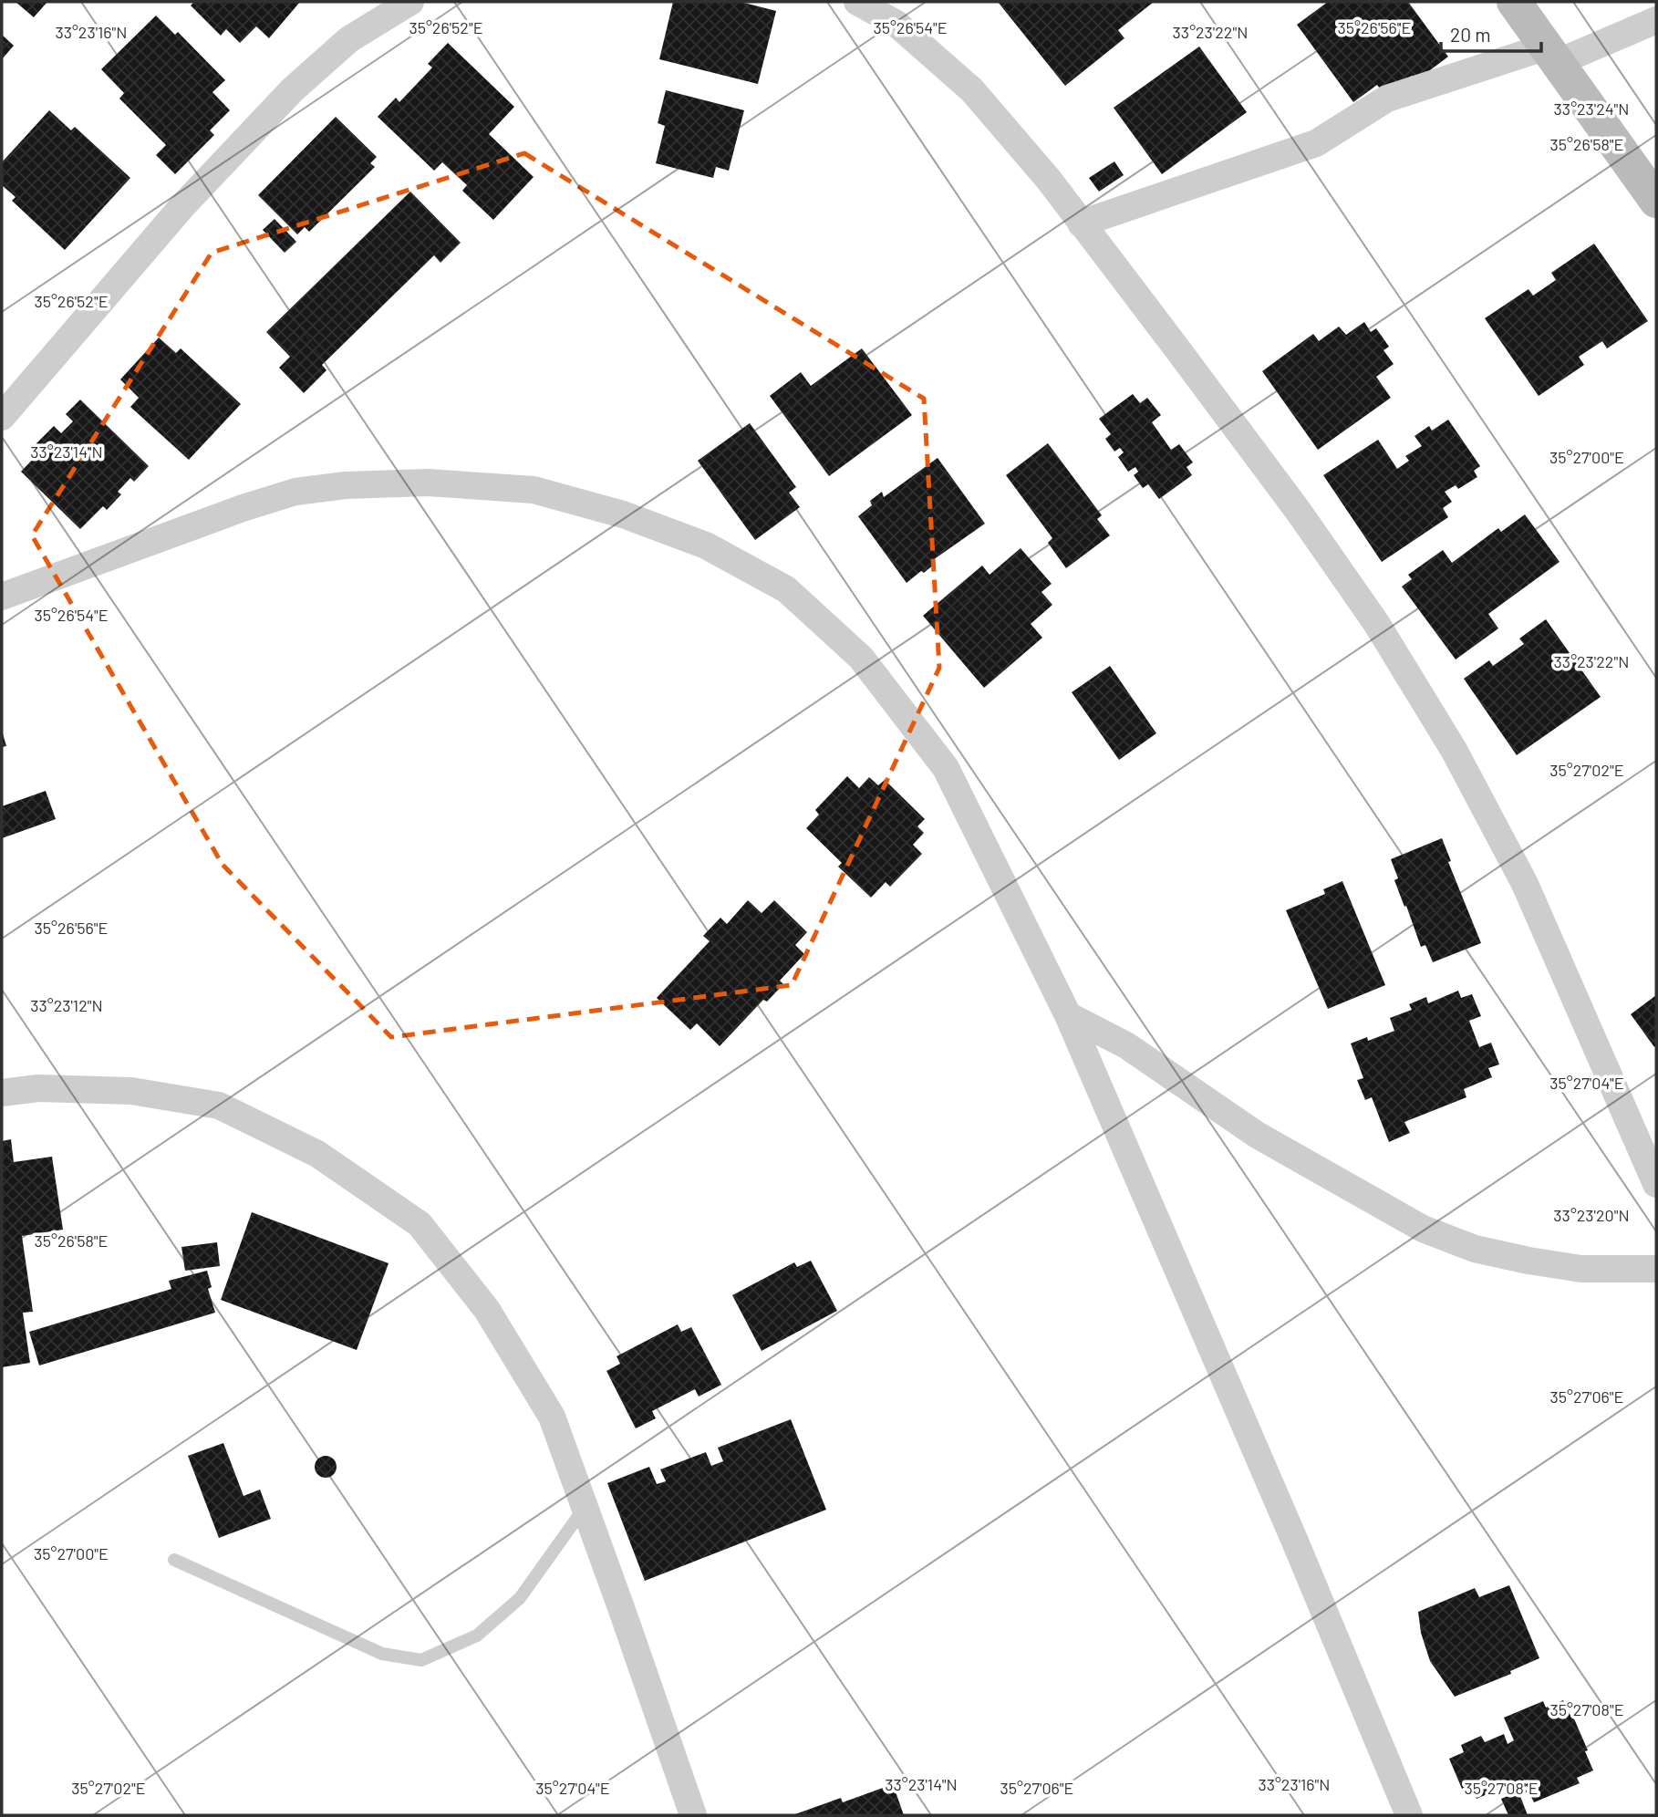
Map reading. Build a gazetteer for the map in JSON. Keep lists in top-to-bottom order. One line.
{"scale_bar":"20 m","coordinates":["35°26'52\"E","35°26'54\"E","35°26'56\"E","33°23'16\"N","33°23'22\"N","33°23'24\"N","35°26'58\"E","33°23'14\"N","35°27'00\"E","35°27'02\"E","33°23'12\"N","35°27'04\"E","33°23'20\"N","35°27'06\"E","35°27'08\"E"]}
